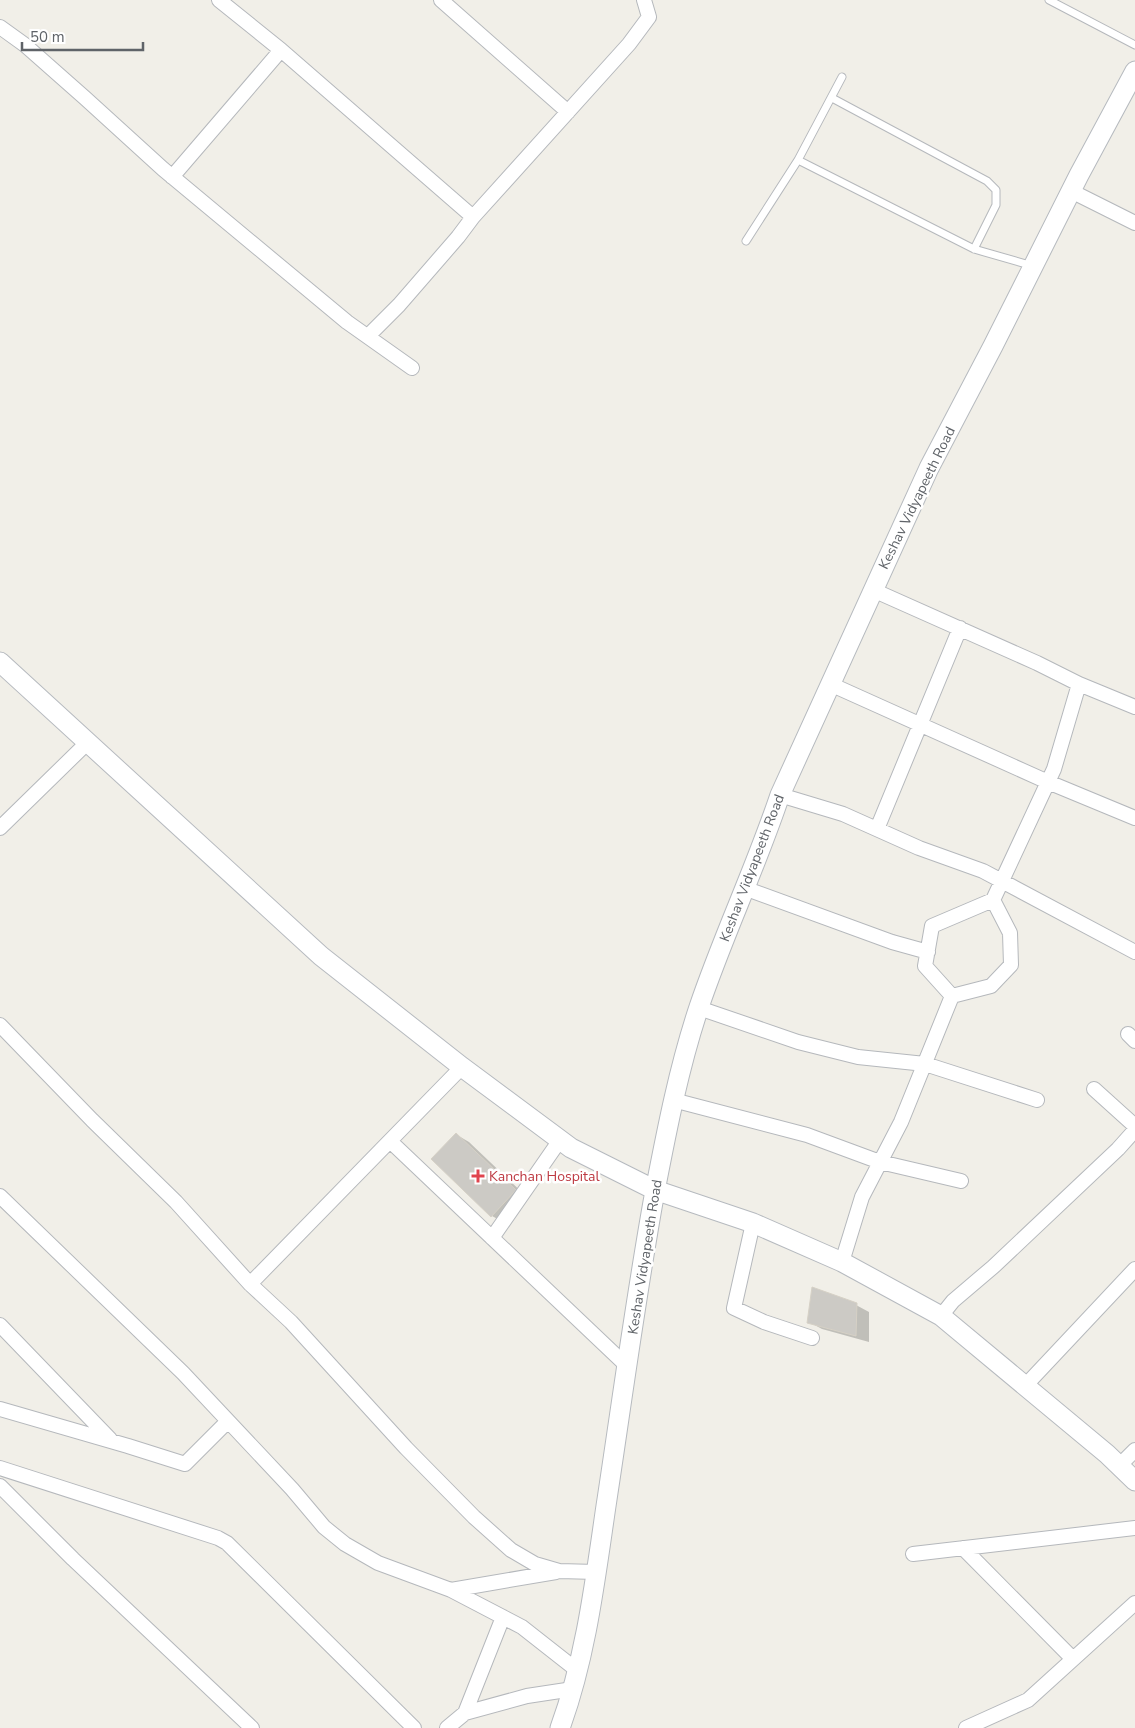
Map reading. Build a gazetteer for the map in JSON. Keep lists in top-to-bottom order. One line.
{"streets":{"street":["Keshav Vidyapeeth Road"]},"places":{"health":["Kanchan Hospital"]},"scale_bar":"50 m"}
